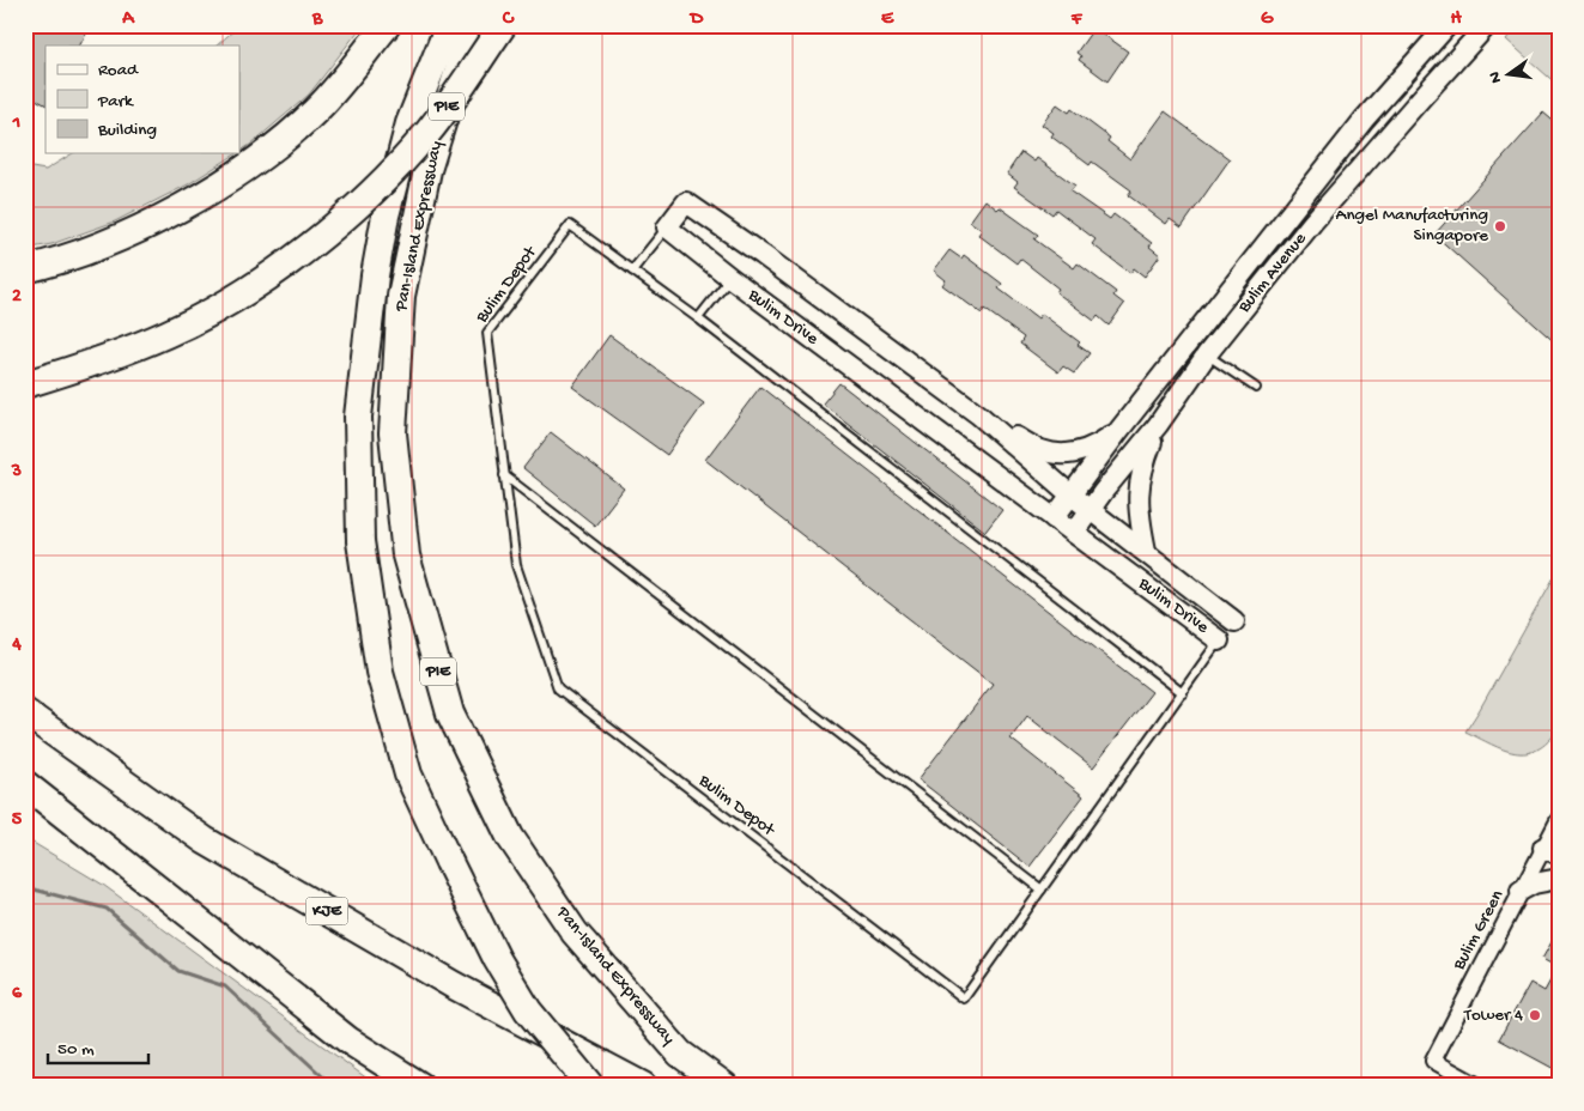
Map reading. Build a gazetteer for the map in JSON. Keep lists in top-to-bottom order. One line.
{"streets":{"highway":["PIE","Pan-Island Expressway","KJE"],"street":["Bulim Avenue","Bulim Drive","Bulim Green"],"lane":["Bulim Depot"]},"crossings":[["Bulim Avenue","Bulim Drive"],["Bulim Depot","Bulim Drive"]],"places":["Angel Manufacturing Singapore","Tower 4"],"legend":["Road","Park","Building"],"scale_bar":"50 m","north":"left","grid":{"columns":["A","B","C","D","E","F","G","H"],"rows":["1","2","3","4","5","6"]}}
